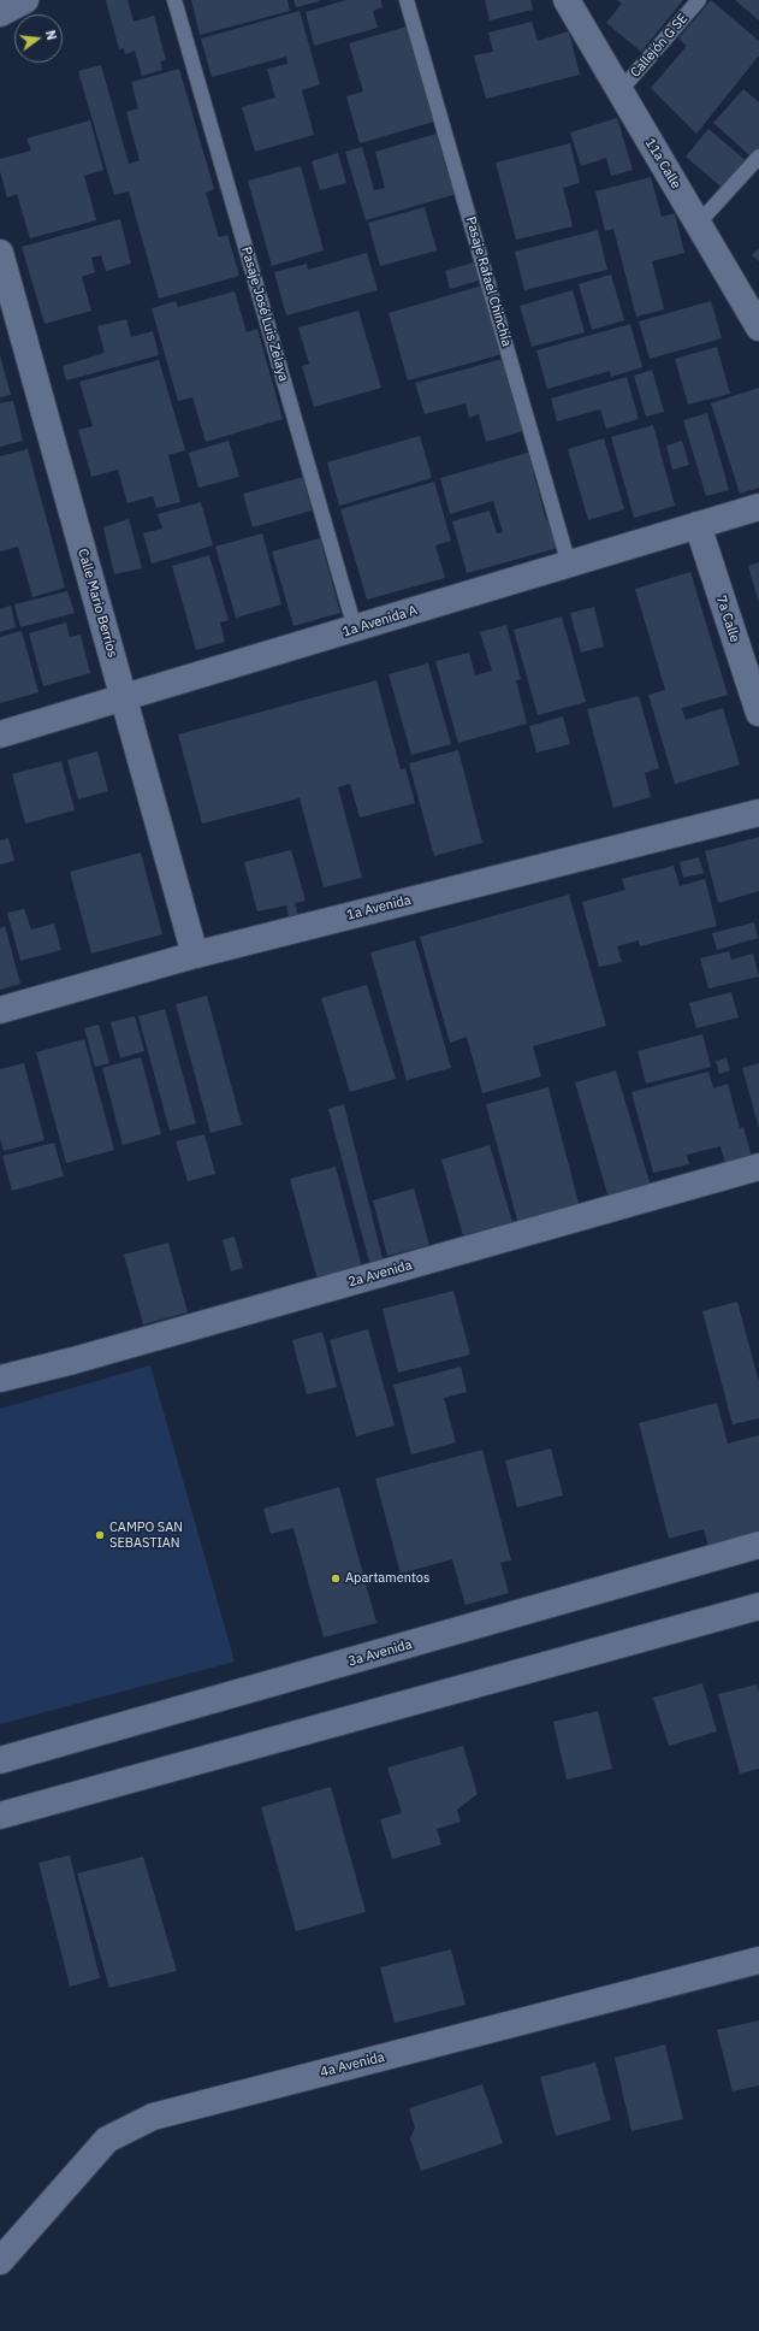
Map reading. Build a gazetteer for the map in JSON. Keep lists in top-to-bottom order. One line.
{"streets":{"street":["11a Calle","Calle Mario Berríos","7a Calle","1a Avenida A","1a Avenida","2a Avenida","3a Avenida","4a Avenida"],"lane":["Callejón G SE","Pasaje Rafael Chinchía","Pasaje José Luis Zelaya"]},"crossings":[["Callejón G SE","11a Calle"],["Pasaje Rafael Chinchía","1a Avenida A"],["Pasaje José Luis Zelaya","1a Avenida A"],["Calle Mario Berríos","1a Avenida A"],["Calle Mario Berríos","1a Avenida"],["7a Calle","1a Avenida A"]],"places":["CAMPO SAN SEBASTIAN","Apartamentos"],"north":"right"}
